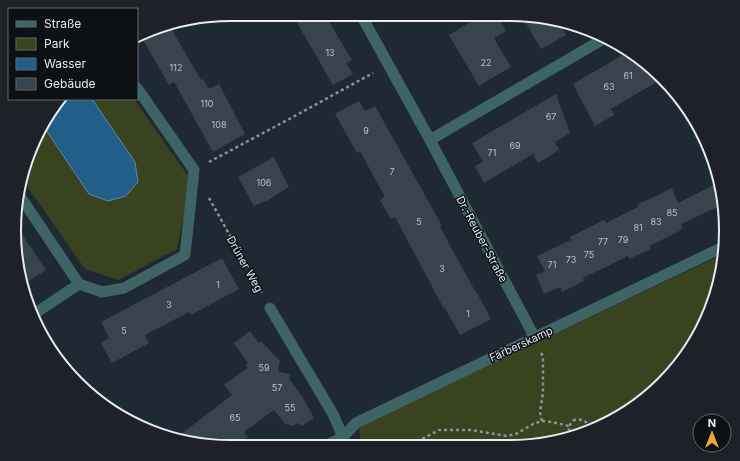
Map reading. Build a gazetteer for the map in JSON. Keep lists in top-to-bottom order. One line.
{"streets":{"street":["Dr.-Reuber-Straße","Färberskamp"],"path":["Drüner Weg"]},"crossings":[["Dr.-Reuber-Straße","Färberskamp"]],"house_numbers":["13","22","112","61","63","110","67","108","9","69","71","7","106","85","5","83","81","79","77","75","73","71","3","1","3","1","5","59","57","55","65"],"legend":["Straße","Park","Wasser","Gebäude"],"north":"top"}
